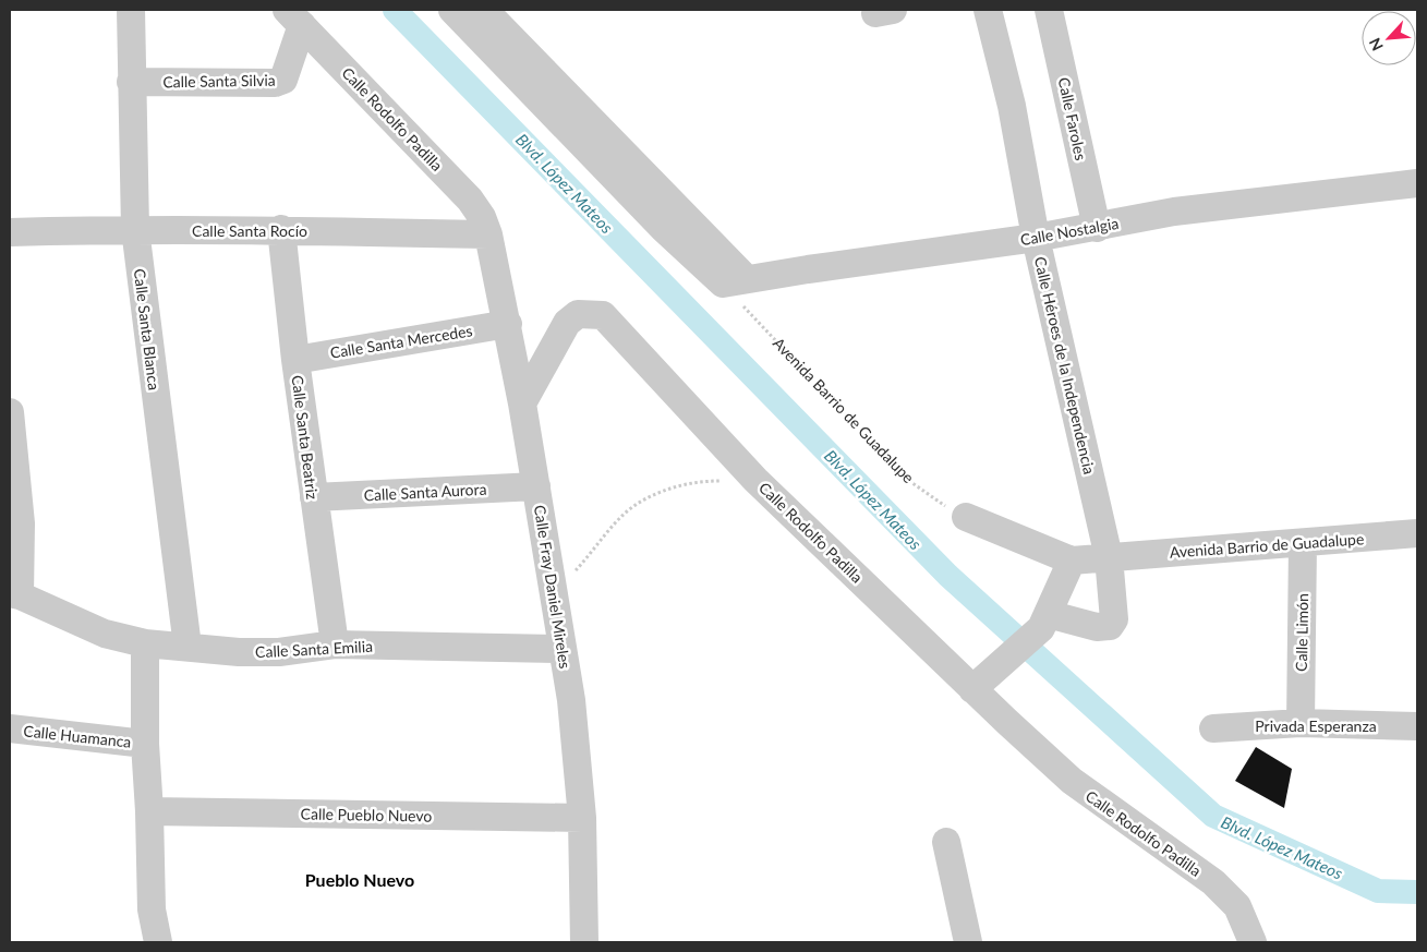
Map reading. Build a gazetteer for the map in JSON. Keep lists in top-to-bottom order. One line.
{"streets":{"street":["Calle Santa Silvia","Calle Rodolfo Padilla","Calle Faroles","Calle Santa Rocío","Calle Nostalgia","Calle Santa Blanca","Calle Santa Mercedes","Calle Héroes de la Independencia","Avenida Barrio de Guadalupe","Calle Santa Beatriz","Calle Santa Aurora","Calle Fray Daniel Mireles","Calle Limón","Calle Santa Emilia","Privada Esperanza","Calle Huamanca","Calle Pueblo Nuevo"]},"crossings":[["Calle Santa Silvia","Calle Rodolfo Padilla"],["Calle Santa Silvia","Calle Santa Blanca"],["Calle Rodolfo Padilla","Calle Santa Rocío"],["Calle Rodolfo Padilla","Calle Fray Daniel Mireles"],["Calle Faroles","Calle Nostalgia"],["Calle Santa Rocío","Calle Santa Blanca"],["Calle Santa Rocío","Calle Santa Beatriz"],["Calle Santa Rocío","Calle Fray Daniel Mireles"],["Calle Nostalgia","Calle Héroes de la Independencia"],["Calle Nostalgia","Avenida Barrio de Guadalupe"],["Calle Santa Blanca","Calle Santa Emilia"],["Calle Santa Mercedes","Calle Santa Beatriz"],["Calle Santa Mercedes","Calle Fray Daniel Mireles"],["Calle Héroes de la Independencia","Avenida Barrio de Guadalupe"],["Avenida Barrio de Guadalupe","Calle Limón"],["Calle Santa Beatriz","Calle Santa Aurora"],["Calle Santa Beatriz","Calle Santa Emilia"],["Calle Santa Aurora","Calle Fray Daniel Mireles"],["Calle Fray Daniel Mireles","Calle Santa Emilia"],["Calle Fray Daniel Mireles","Calle Pueblo Nuevo"],["Calle Limón","Privada Esperanza"]],"districts":["Pueblo Nuevo"],"water":["Blvd. López Mateos"],"north":"bottom left"}
